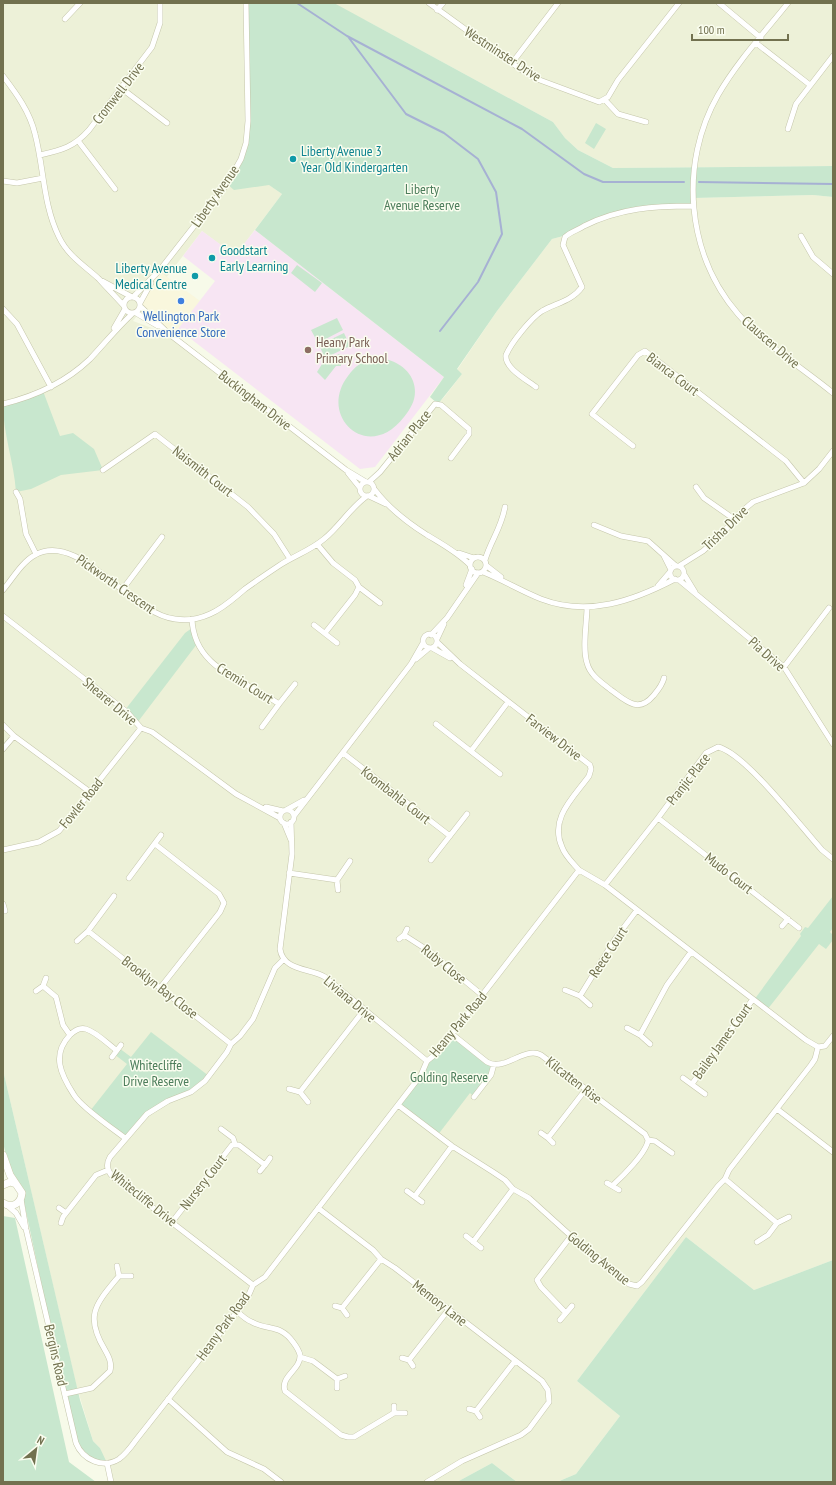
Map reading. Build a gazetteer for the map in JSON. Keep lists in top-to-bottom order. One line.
{"streets":{"street":["Westminster Drive","Cromwell Drive","Liberty Avenue","Clauscen Drive","Bianca Court","Buckingham Drive","Adrian Place","Naismith Court","Trisha Drive","Pickworth Crescent","Pia Drive","Cremin Court","Shearer Drive","Farview Drive","Pranjic Place","Koombahla Court","Fowler Road","Mudo Court","Reece Court","Ruby Close","Brooklyn Bay Close","Liviana Drive","Heany Park Road","Bailey James Court","Kilcatten Rise","Nursery Court","Whitecliffe Drive","Golding Avenue","Memory Lane","Bergins Road"]},"crossings":[["Liberty Avenue","Buckingham Drive"],["Bianca Court","Trisha Drive"],["Buckingham Drive","Adrian Place"],["Buckingham Drive","Pickworth Crescent"],["Adrian Place","Pickworth Crescent"],["Naismith Court","Pickworth Crescent"],["Trisha Drive","Pia Drive"],["Pickworth Crescent","Cremin Court"],["Shearer Drive","Fowler Road"],["Farview Drive","Heany Park Road"],["Pranjic Place","Mudo Court"],["Ruby Close","Heany Park Road"],["Brooklyn Bay Close","Whitecliffe Drive"],["Liviana Drive","Heany Park Road"],["Liviana Drive","Whitecliffe Drive"],["Heany Park Road","Whitecliffe Drive"],["Heany Park Road","Golding Avenue"],["Heany Park Road","Memory Lane"],["Heany Park Road","Bergins Road"],["Nursery Court","Whitecliffe Drive"]],"parks":["Liberty Avenue Reserve","Whitecliffe Drive Reserve","Golding Reserve"],"places":["Liberty Avenue 3 Year Old Kindergarten","Goodstart Early Learning","Liberty Avenue Medical Centre","Wellington Park Convenience Store","Heany Park Primary School"],"scale_bar":"100 m","north":"top right"}
